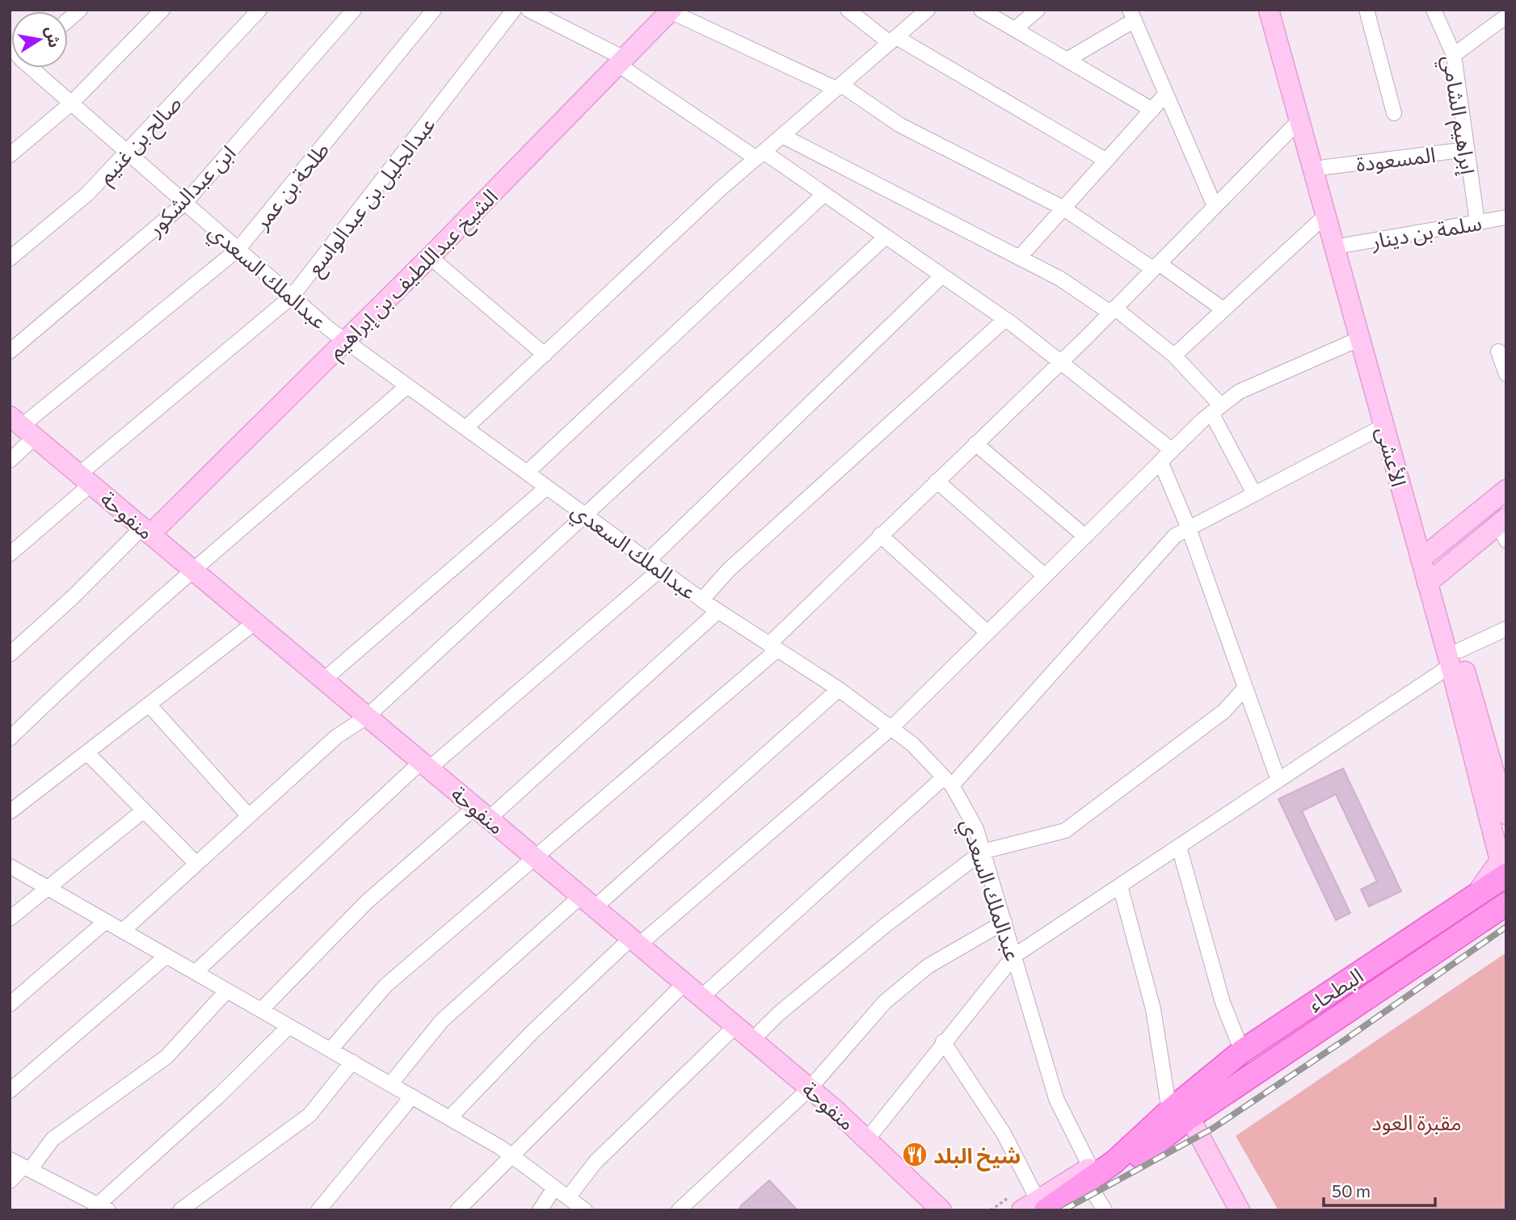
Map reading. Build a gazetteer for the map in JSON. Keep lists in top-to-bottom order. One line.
{"streets":{"main road":["البطحاء"],"street":["إبراهيم الشامي","صالح بن غنيم","المسعودة","طلحة بن عمر","ابن عبدالشكور","عبدالجليل بن عبدالواسع","سلمة بن دينار","الشيخ عبداللطيف بن إبراهيم","عبدالملك السعدي","الأعشى","منفوحة"]},"crossings":[["إبراهيم الشامي","المسعودة"],["إبراهيم الشامي","سلمة بن دينار"],["صالح بن غنيم","عبدالملك السعدي"],["المسعودة","الأعشى"],["طلحة بن عمر","عبدالملك السعدي"],["طلحة بن عمر","منفوحة"],["ابن عبدالشكور","عبدالملك السعدي"],["عبدالجليل بن عبدالواسع","عبدالملك السعدي"],["عبدالجليل بن عبدالواسع","منفوحة"],["سلمة بن دينار","الأعشى"],["الشيخ عبداللطيف بن إبراهيم","عبدالملك السعدي"],["الشيخ عبداللطيف بن إبراهيم","منفوحة"],["عبدالملك السعدي","البطحاء"],["الأعشى","البطحاء"]],"parks":["مقبرة العود"],"places":{"restaurant":["شيخ البلد"]},"scale_bar":"50 m","north":"right"}
